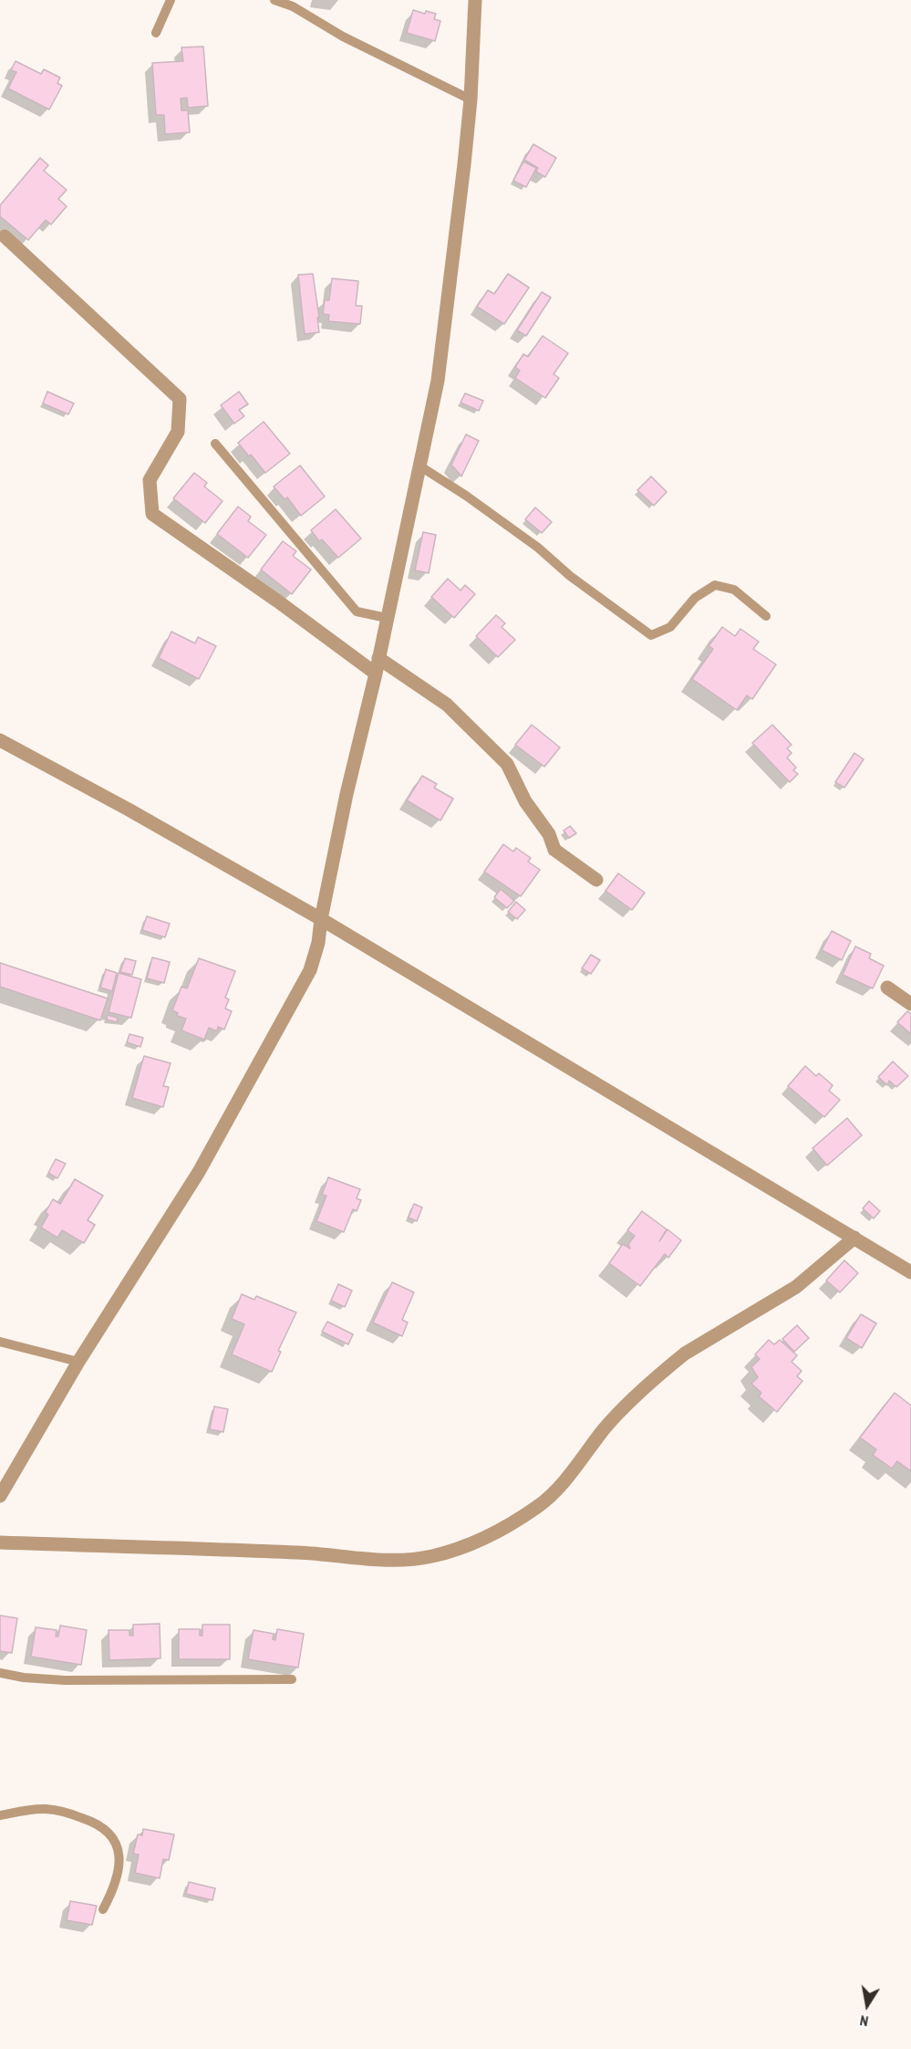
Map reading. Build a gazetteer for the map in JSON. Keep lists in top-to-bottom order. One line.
{"north":"bottom"}
